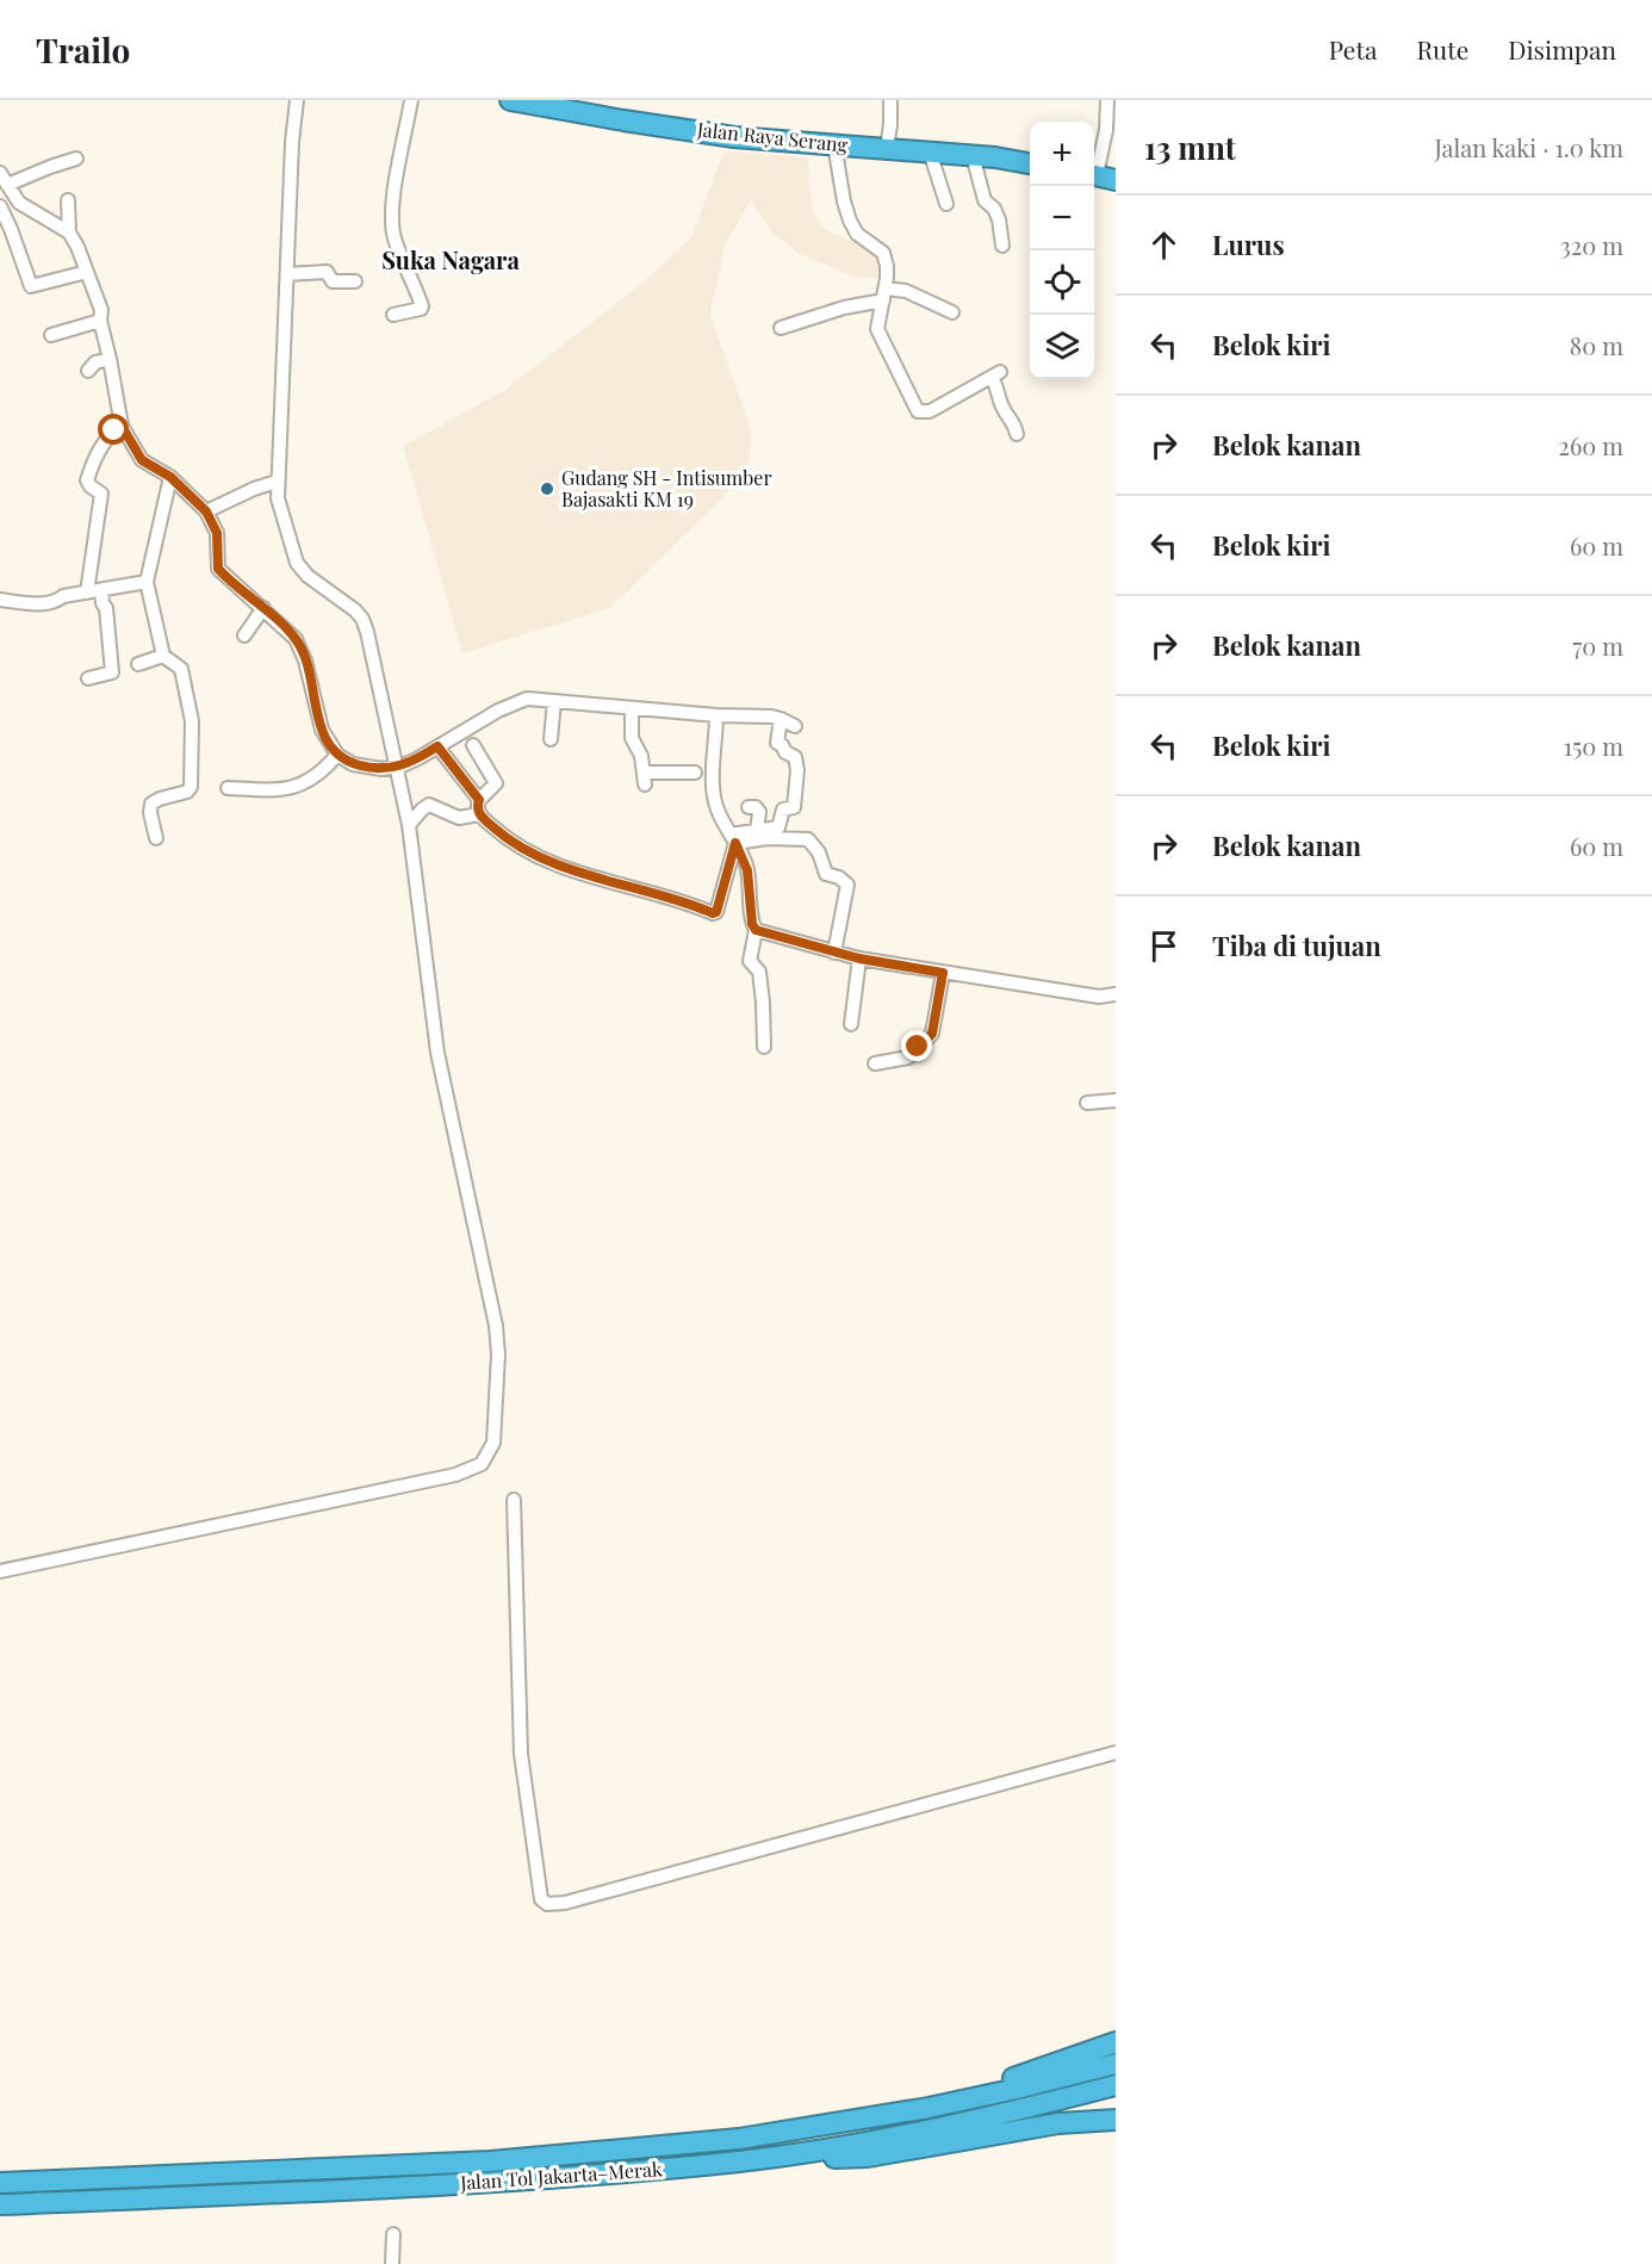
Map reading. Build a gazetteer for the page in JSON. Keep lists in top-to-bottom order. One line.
{"streets":{"highway":["Jalan Raya Serang","Jalan Tol Jakarta–Merak"]},"districts":["Suka Nagara"],"places":["Gudang SH - Intisumber Bajasakti KM 19"],"page":{"header":"Trailo","nav":["Peta","Rute","Disimpan"],"heading":["13 mnt","Jalan kaki · 1.0 km"],"map_buttons":["+","−"],"list":[["Lurus","320 m"],["Belok kiri","80 m"],["Belok kanan","260 m"],["Belok kiri","60 m"],["Belok kanan","70 m"],["Belok kiri","150 m"],["Belok kanan","60 m"],"Tiba di tujuan"]}}
